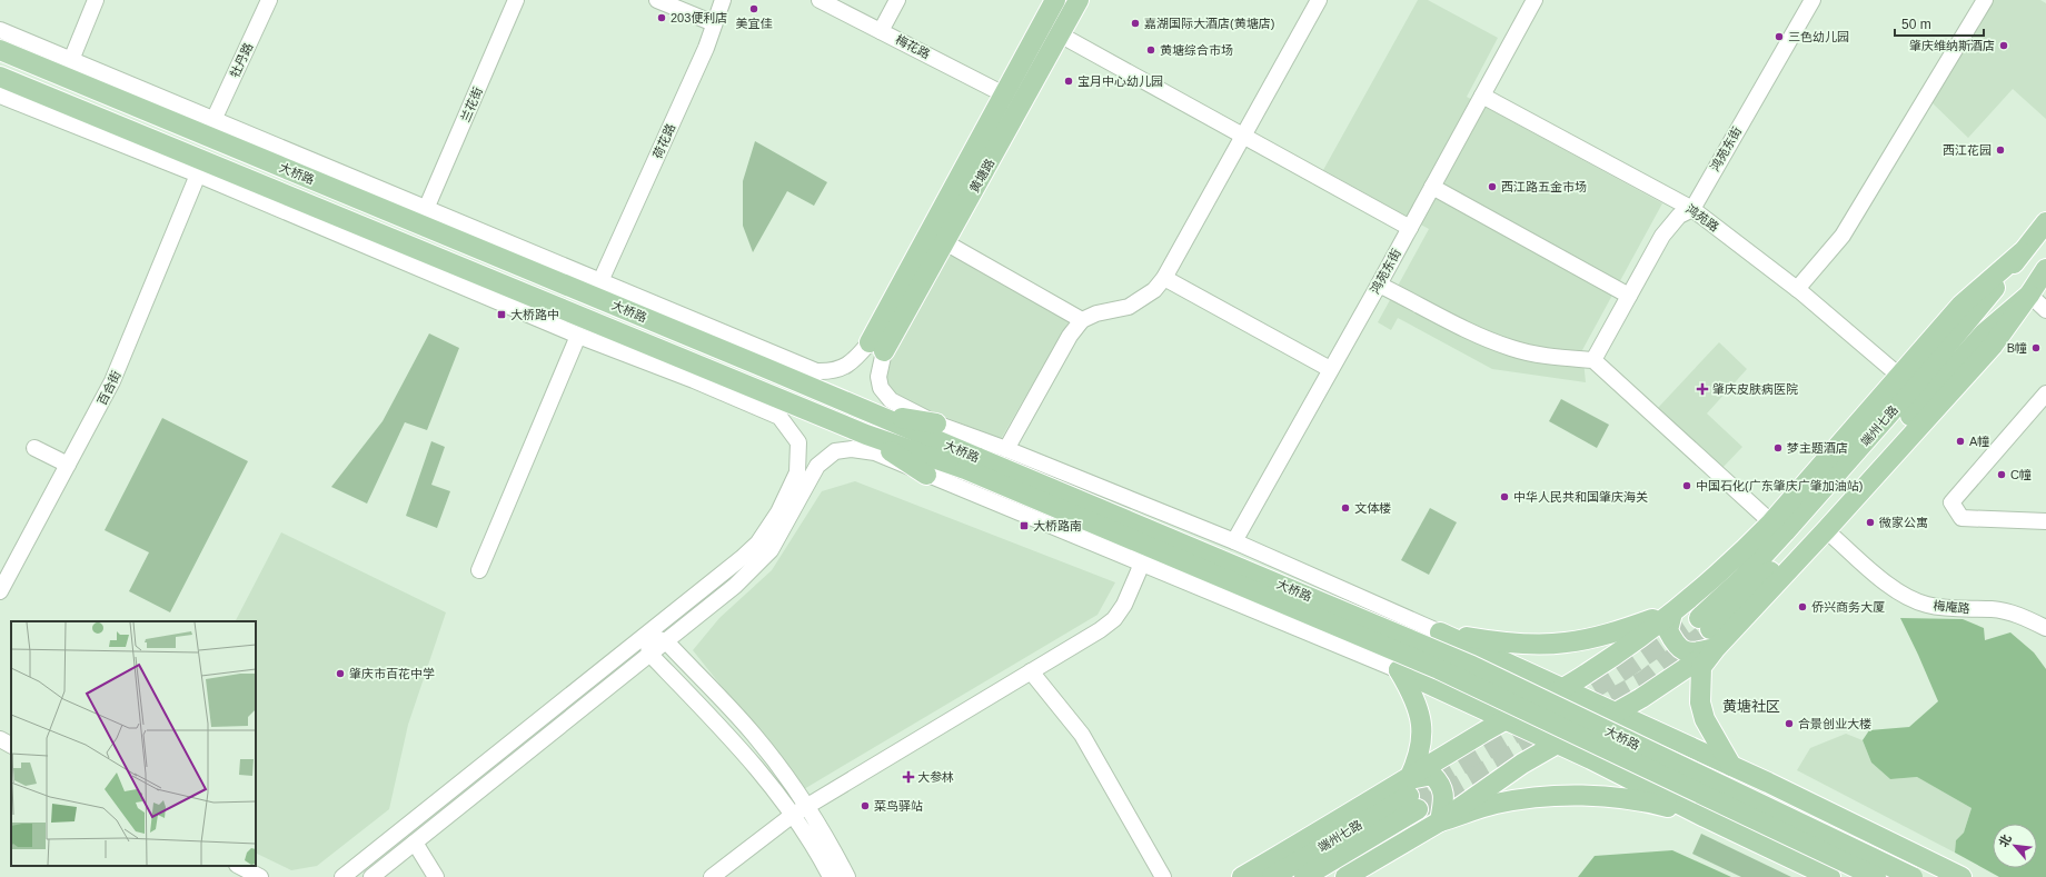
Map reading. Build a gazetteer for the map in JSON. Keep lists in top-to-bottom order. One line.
{"streets":{"main road":["大桥路","黄塘路","端州七路"],"street":["梅花路","牡丹路","兰花街","荷花路","鸿苑东街","鸿苑路","百合街","梅庵路"]},"crossings":[["梅花路","黄塘路"],["鸿苑东街","鸿苑路"]],"districts":["黄塘社区"],"places":{"other":["美宜佳","203便利店","嘉湖国际大酒店(黄塘店)","三色幼儿园","肇庆维纳斯酒店","黄塘综合市场","宝月中心幼儿园","西江花园","西江路五金市场","B幢","A幢","梦主题酒店","C幢","中国石化(广东肇庆广肇加油站)","中华人民共和国肇庆海关","文体楼","微家公寓","侨兴商务大厦","肇庆市百花中学","合景创业大楼","菜鸟驿站"],"transit":["大桥路中","大桥路南"],"health":["肇庆皮肤病医院","大参林"]},"scale_bar":"50 m","north":"top left"}
